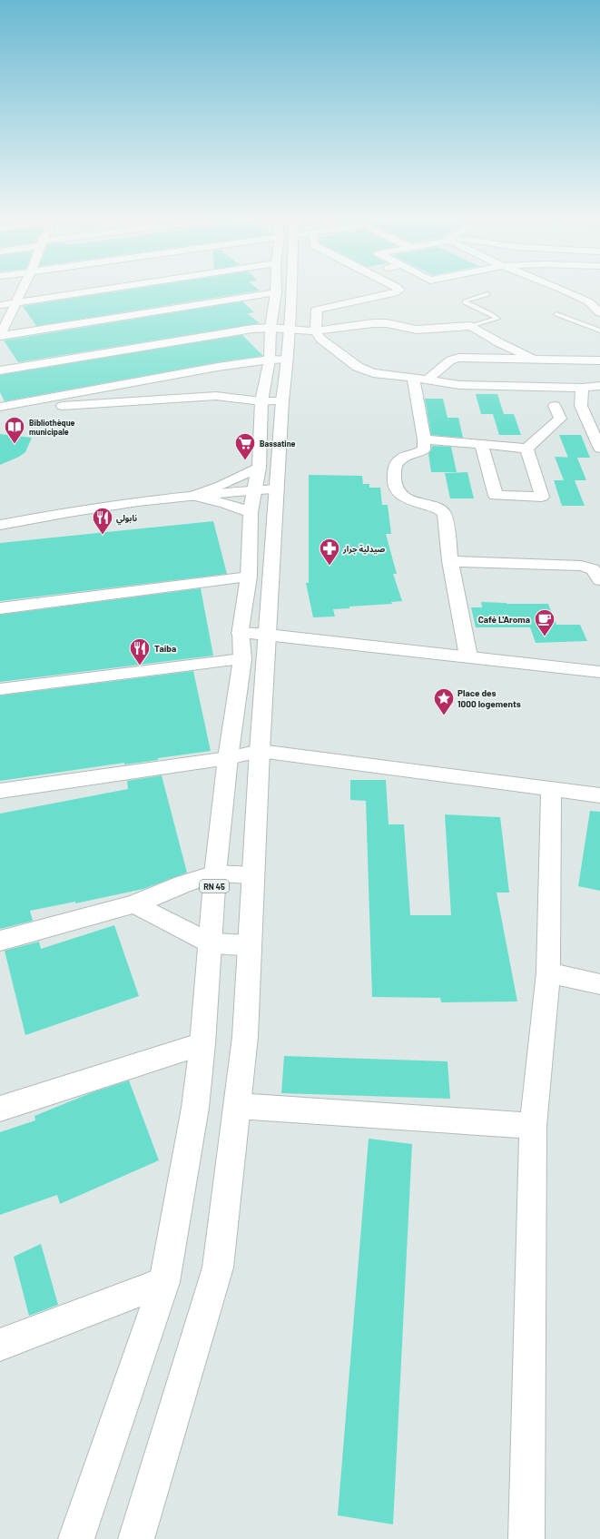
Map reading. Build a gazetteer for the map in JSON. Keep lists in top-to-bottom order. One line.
{"streets":{"street":["RN 45"]},"places":{"library":["Bibliothèque municipale"],"supermarket":["Bassatine"],"restaurant":["نابولي","Taiba"],"pharmacy":["صيدلية جرار"],"cafe":["Café L'Aroma"],"place":["Place des 1000 logements"]}}
